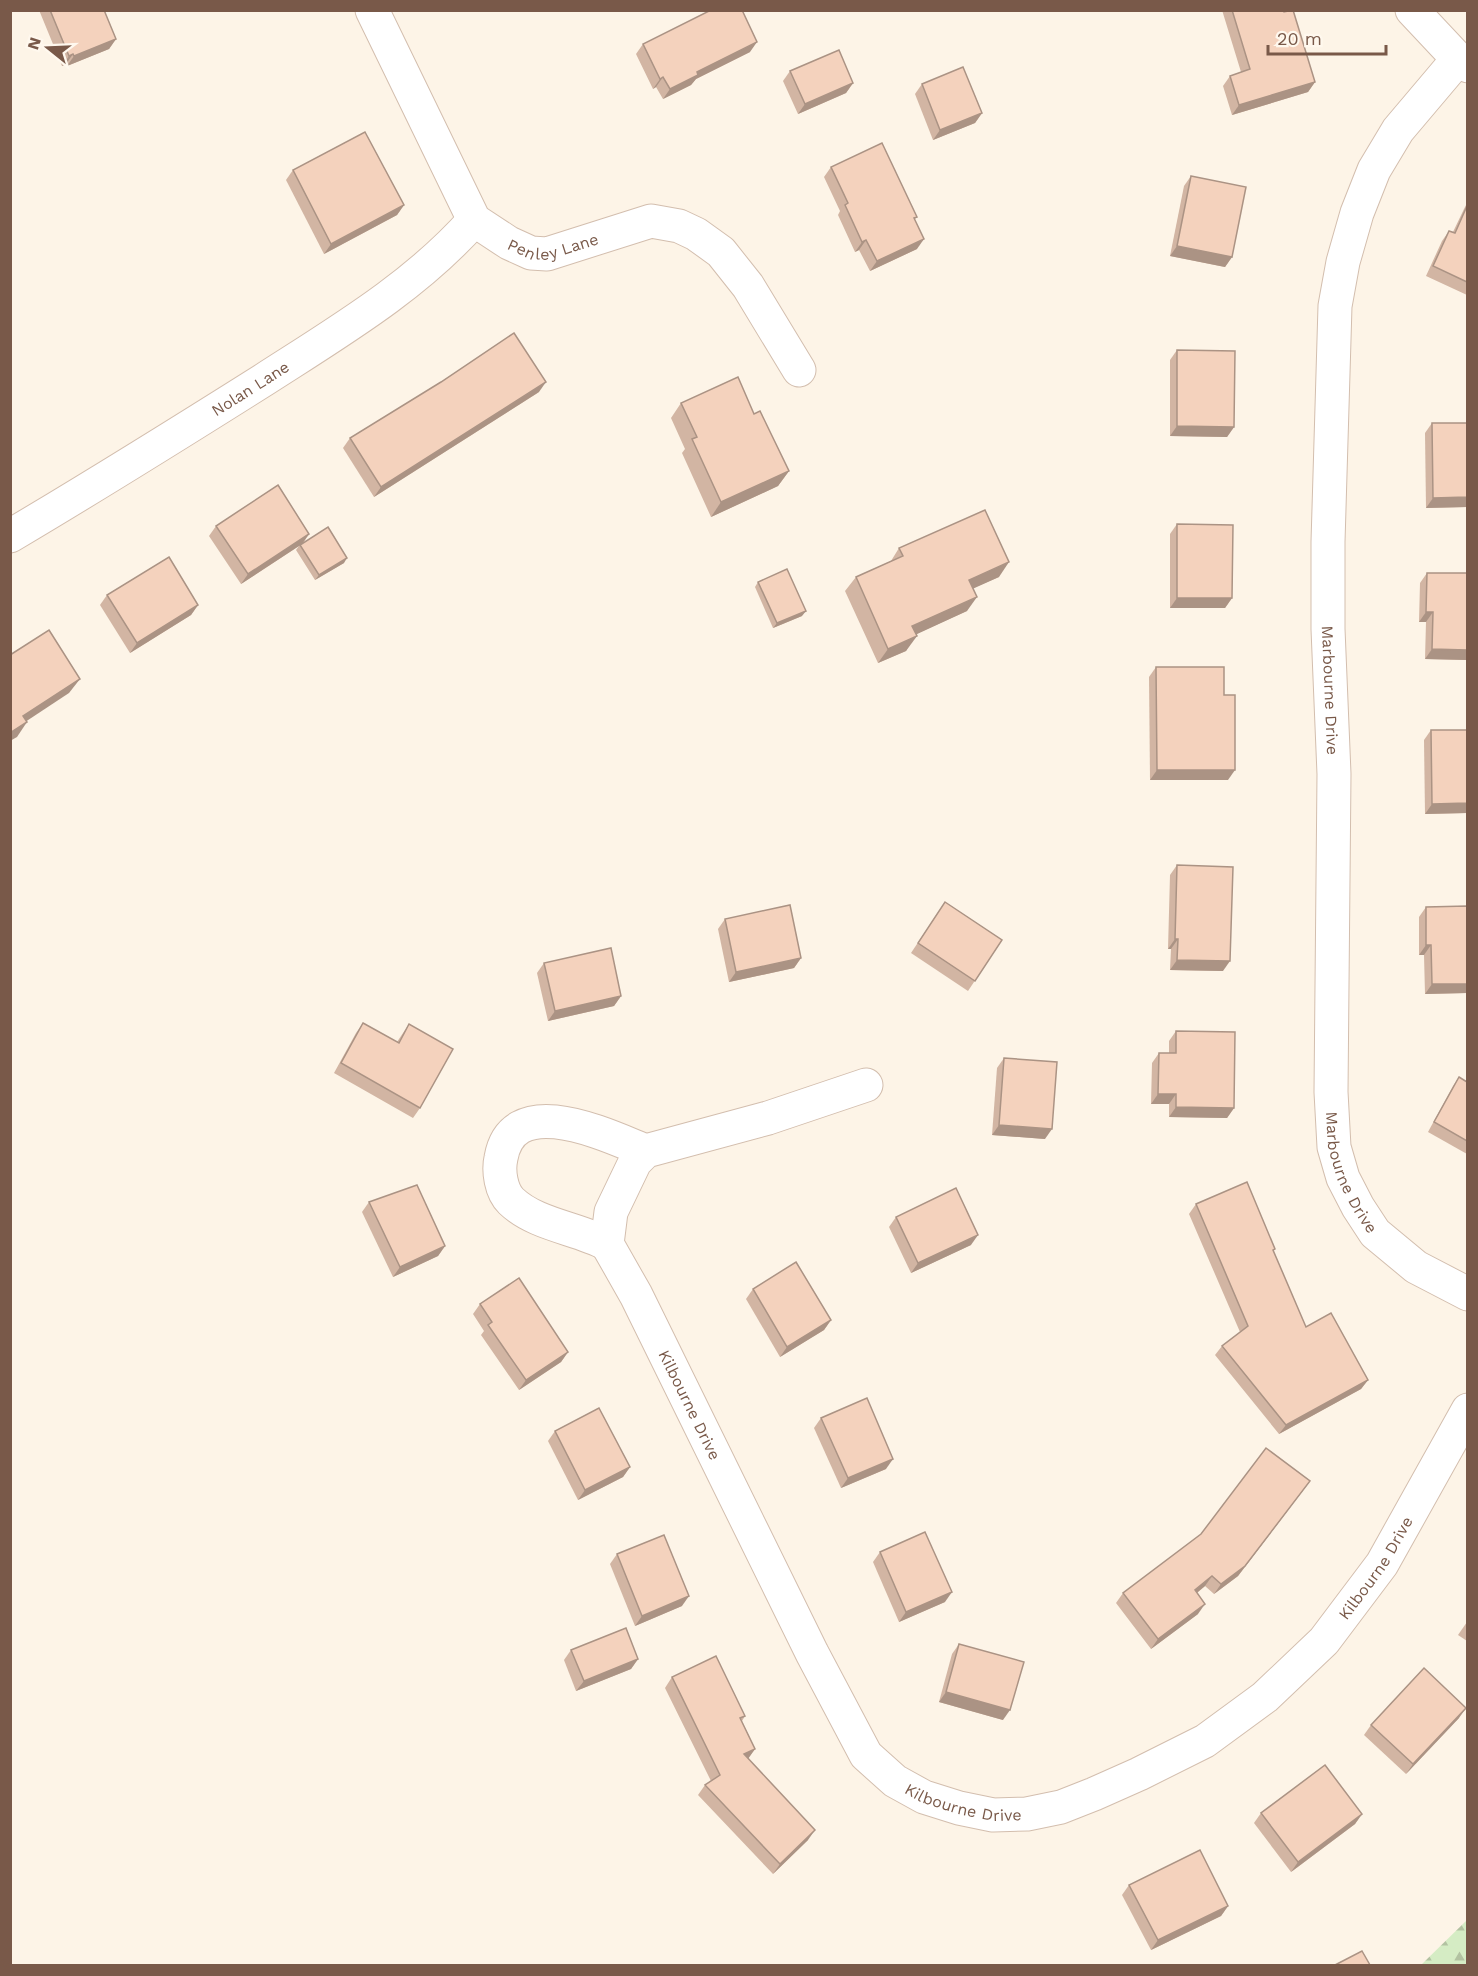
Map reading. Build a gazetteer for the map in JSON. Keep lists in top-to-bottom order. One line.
{"streets":{"street":["Penley Lane","Nolan Lane","Marbourne Drive","Kilbourne Drive"]},"crossings":[["Penley Lane","Nolan Lane"]],"scale_bar":"20 m","north":"left"}
